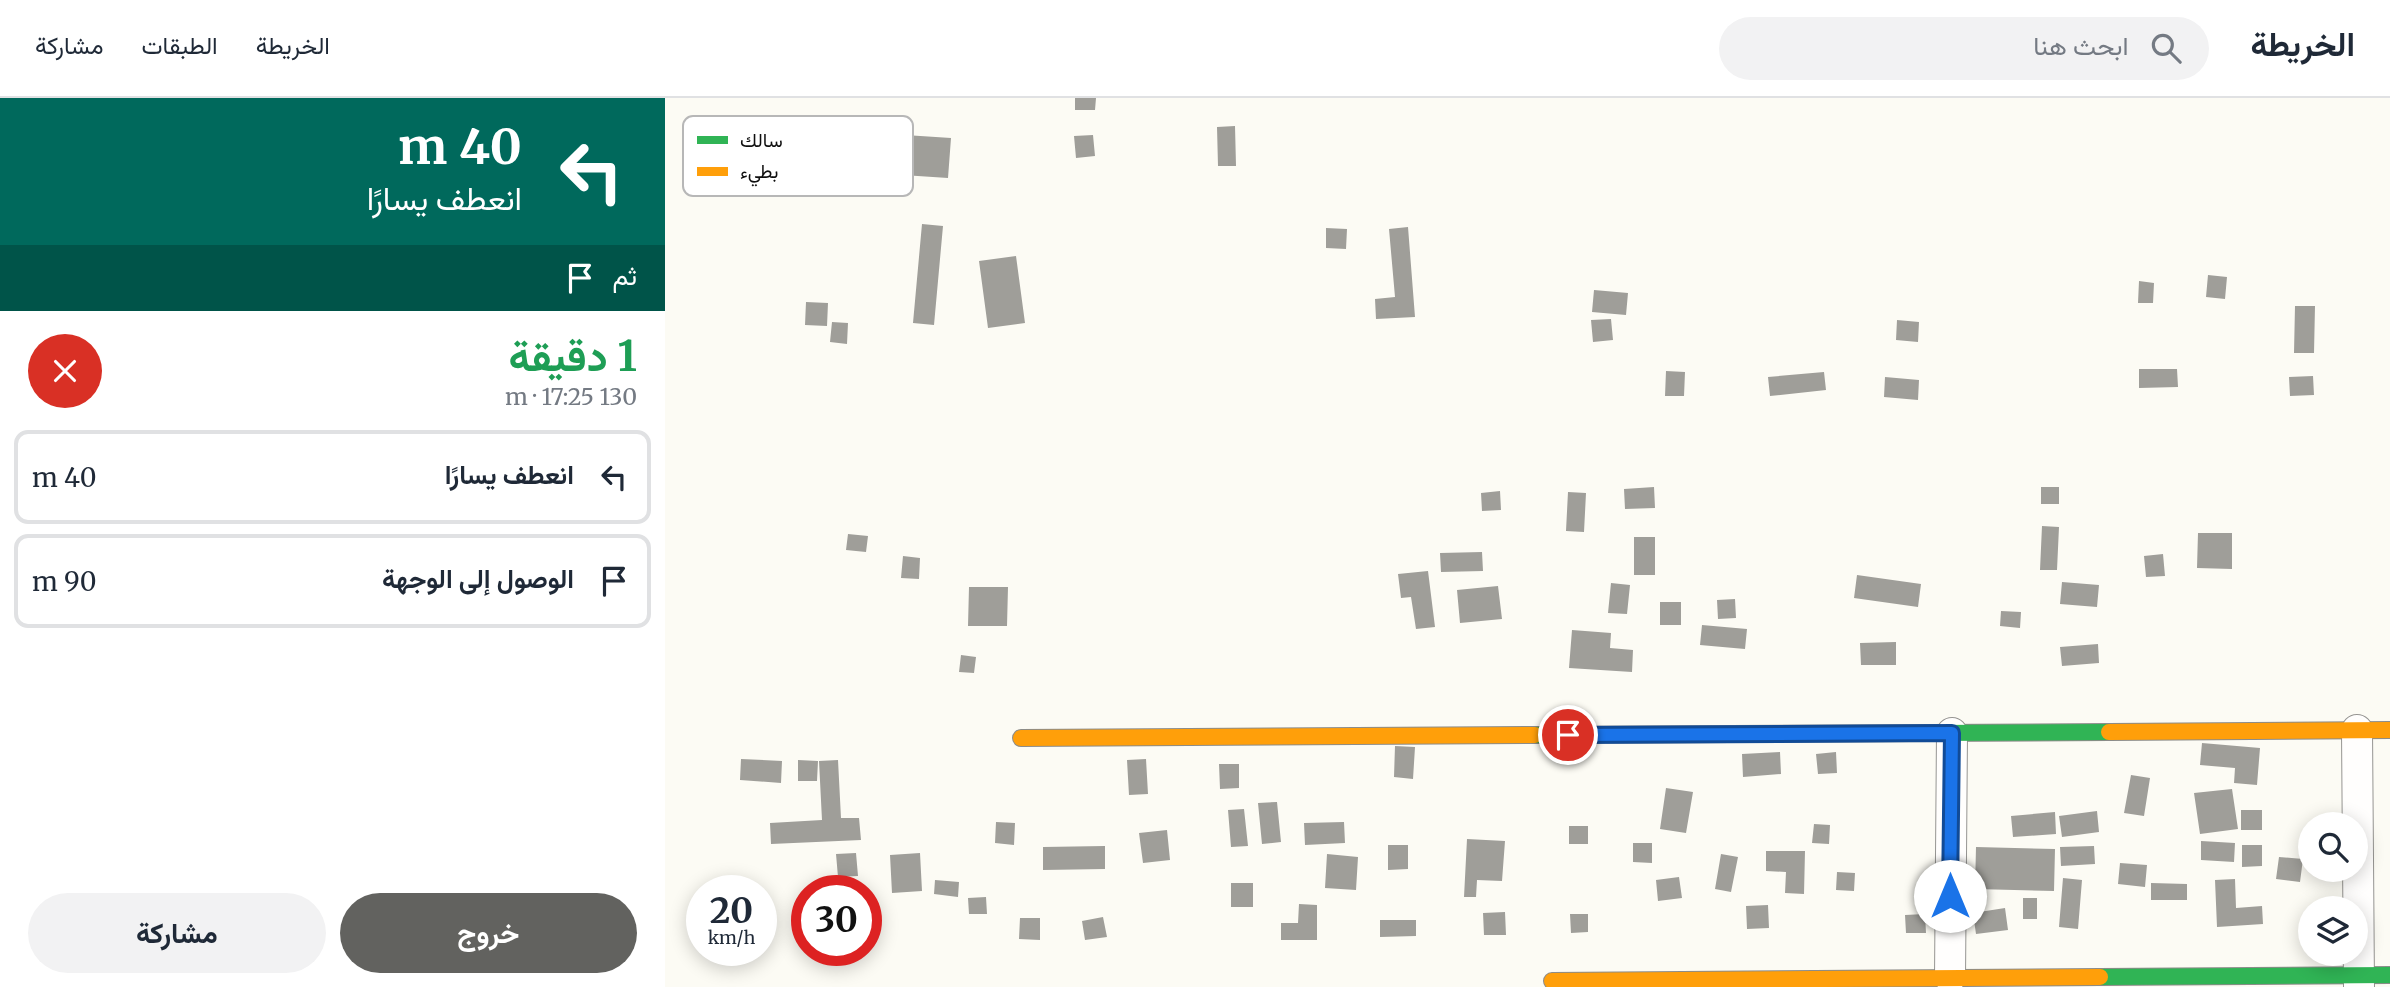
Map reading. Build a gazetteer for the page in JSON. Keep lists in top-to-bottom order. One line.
{"legend":["سالك","بطيء"],"page":{"header":"الخريطة","search":"ابحث هنا","nav":["الخريطة","الطبقات","مشاركة"],"turn":["40 m","انعطف يسارًا"],"then":"ثم","heading":["1 دقيقة","130 m · 17:25"],"list":[{"name":"انعطف يسارًا","value":"40 m"},{"name":"الوصول إلى الوجهة","value":"90 m"}],"speed":"20 km/h","limit":"30","buttons":["خروج","مشاركة"]}}
